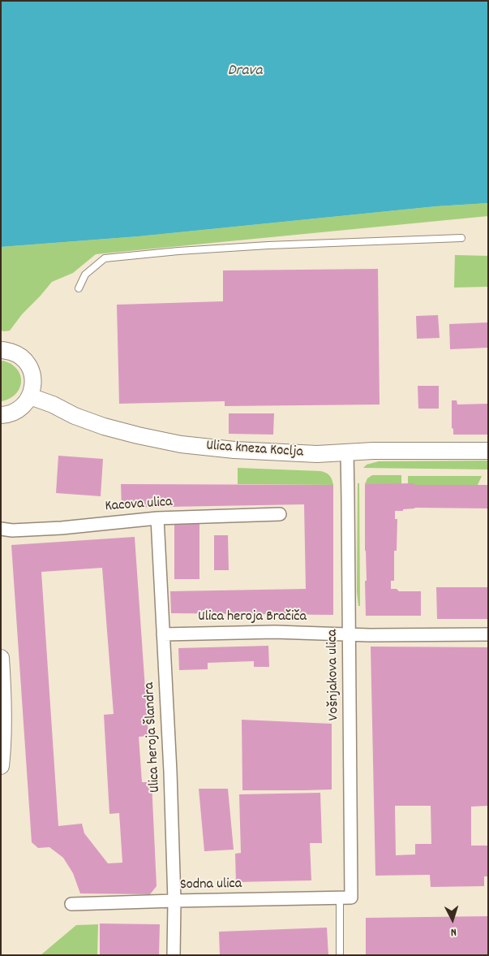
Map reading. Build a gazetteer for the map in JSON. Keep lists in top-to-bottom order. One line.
{"streets":{"street":["Ulica kneza Koclja","Kacova ulica","Ulica heroja Bračiča","Vošnjakova ulica","Ulica heroja Šlandra","Sodna ulica"]},"crossings":[["Ulica kneza Koclja","Vošnjakova ulica"],["Kacova ulica","Ulica heroja Šlandra"],["Ulica heroja Bračiča","Vošnjakova ulica"],["Ulica heroja Bračiča","Ulica heroja Šlandra"],["Vošnjakova ulica","Sodna ulica"],["Ulica heroja Šlandra","Sodna ulica"]],"water":["Drava"],"north":"bottom"}
